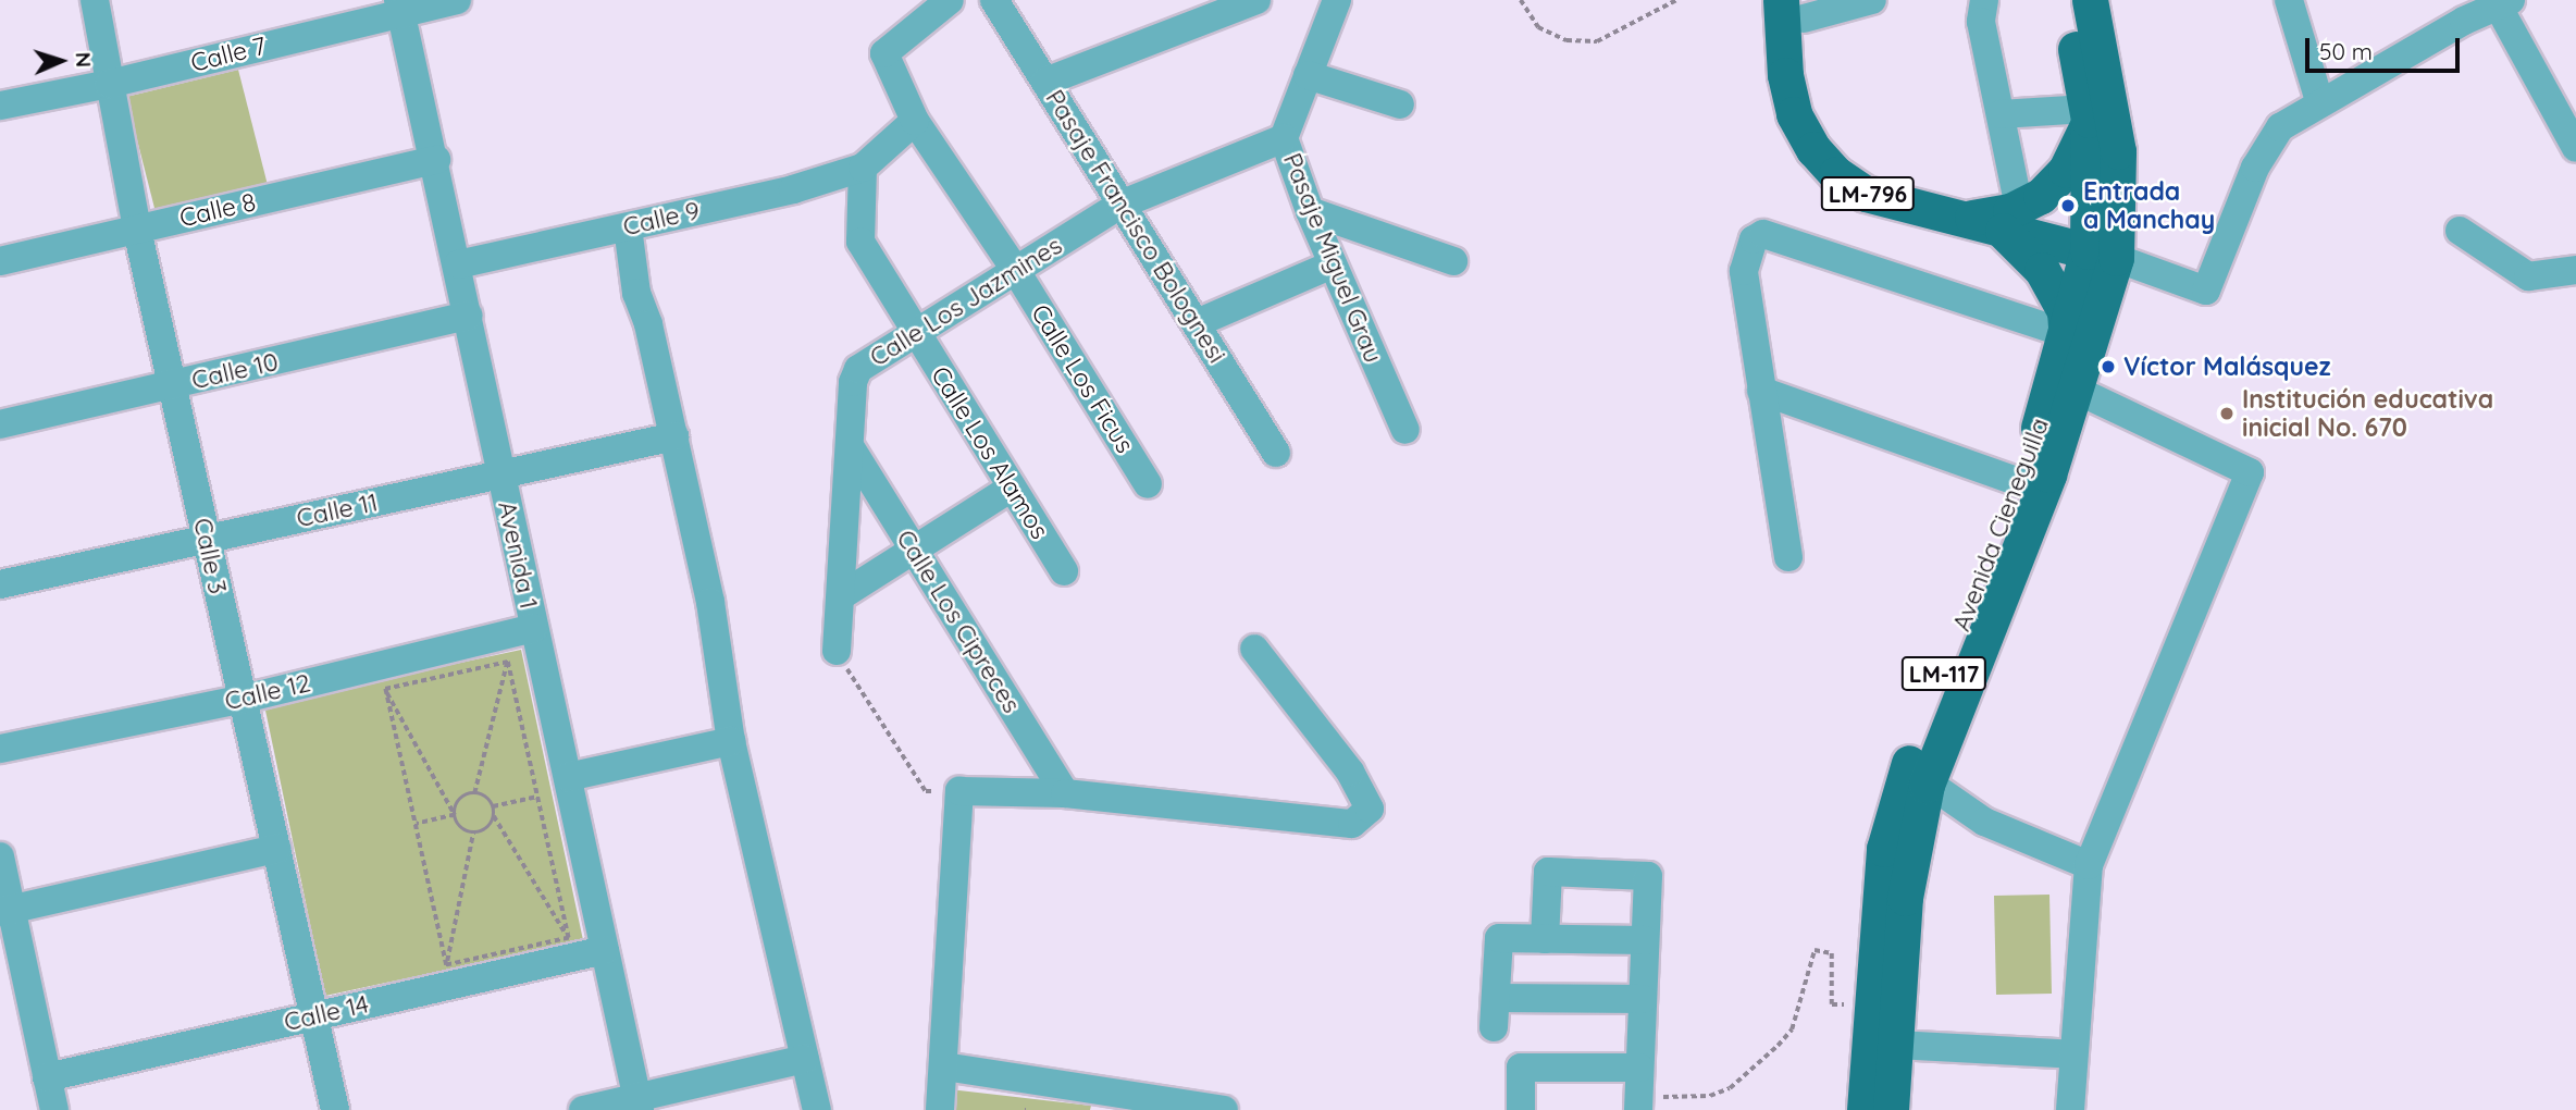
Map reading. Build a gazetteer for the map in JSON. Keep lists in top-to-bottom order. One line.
{"streets":{"main road":["LM-796","Avenida Cieneguilla","LM-117"],"street":["Calle 7","Calle 8","Calle 9","Pasaje Francisco Bolognesi","Pasaje Miguel Grau","Calle Los Jazmines","Calle 10","Calle Los Ficus","Calle Los Alamos","Calle 11","Avenida 1","Calle 3","Calle Los Cipreces","Calle 12","Calle 14"]},"crossings":[["Calle 7","Avenida 1"],["Calle 7","Calle 3"],["LM-796","Avenida Cieneguilla"],["LM-796","LM-117"],["Calle 8","Avenida 1"],["Calle 8","Calle 3"],["Calle 9","Calle Los Alamos"],["Calle 9","Avenida 1"],["Pasaje Francisco Bolognesi","Calle Los Jazmines"],["Pasaje Miguel Grau","Calle Los Jazmines"],["Calle Los Jazmines","Calle Los Ficus"],["Calle Los Jazmines","Calle Los Alamos"],["Calle Los Jazmines","Calle Los Cipreces"],["Calle 10","Avenida 1"],["Calle 10","Calle 3"],["Calle 11","Avenida 1"],["Calle 11","Calle 3"],["Avenida Cieneguilla","LM-117"],["Avenida 1","Calle 12"],["Avenida 1","Calle 14"],["Calle 3","Calle 12"],["Calle 3","Calle 14"]],"places":["Entrada a Manchay","Víctor Malásquez","Institución educativa inicial No. 670"],"scale_bar":"50 m","north":"right"}
